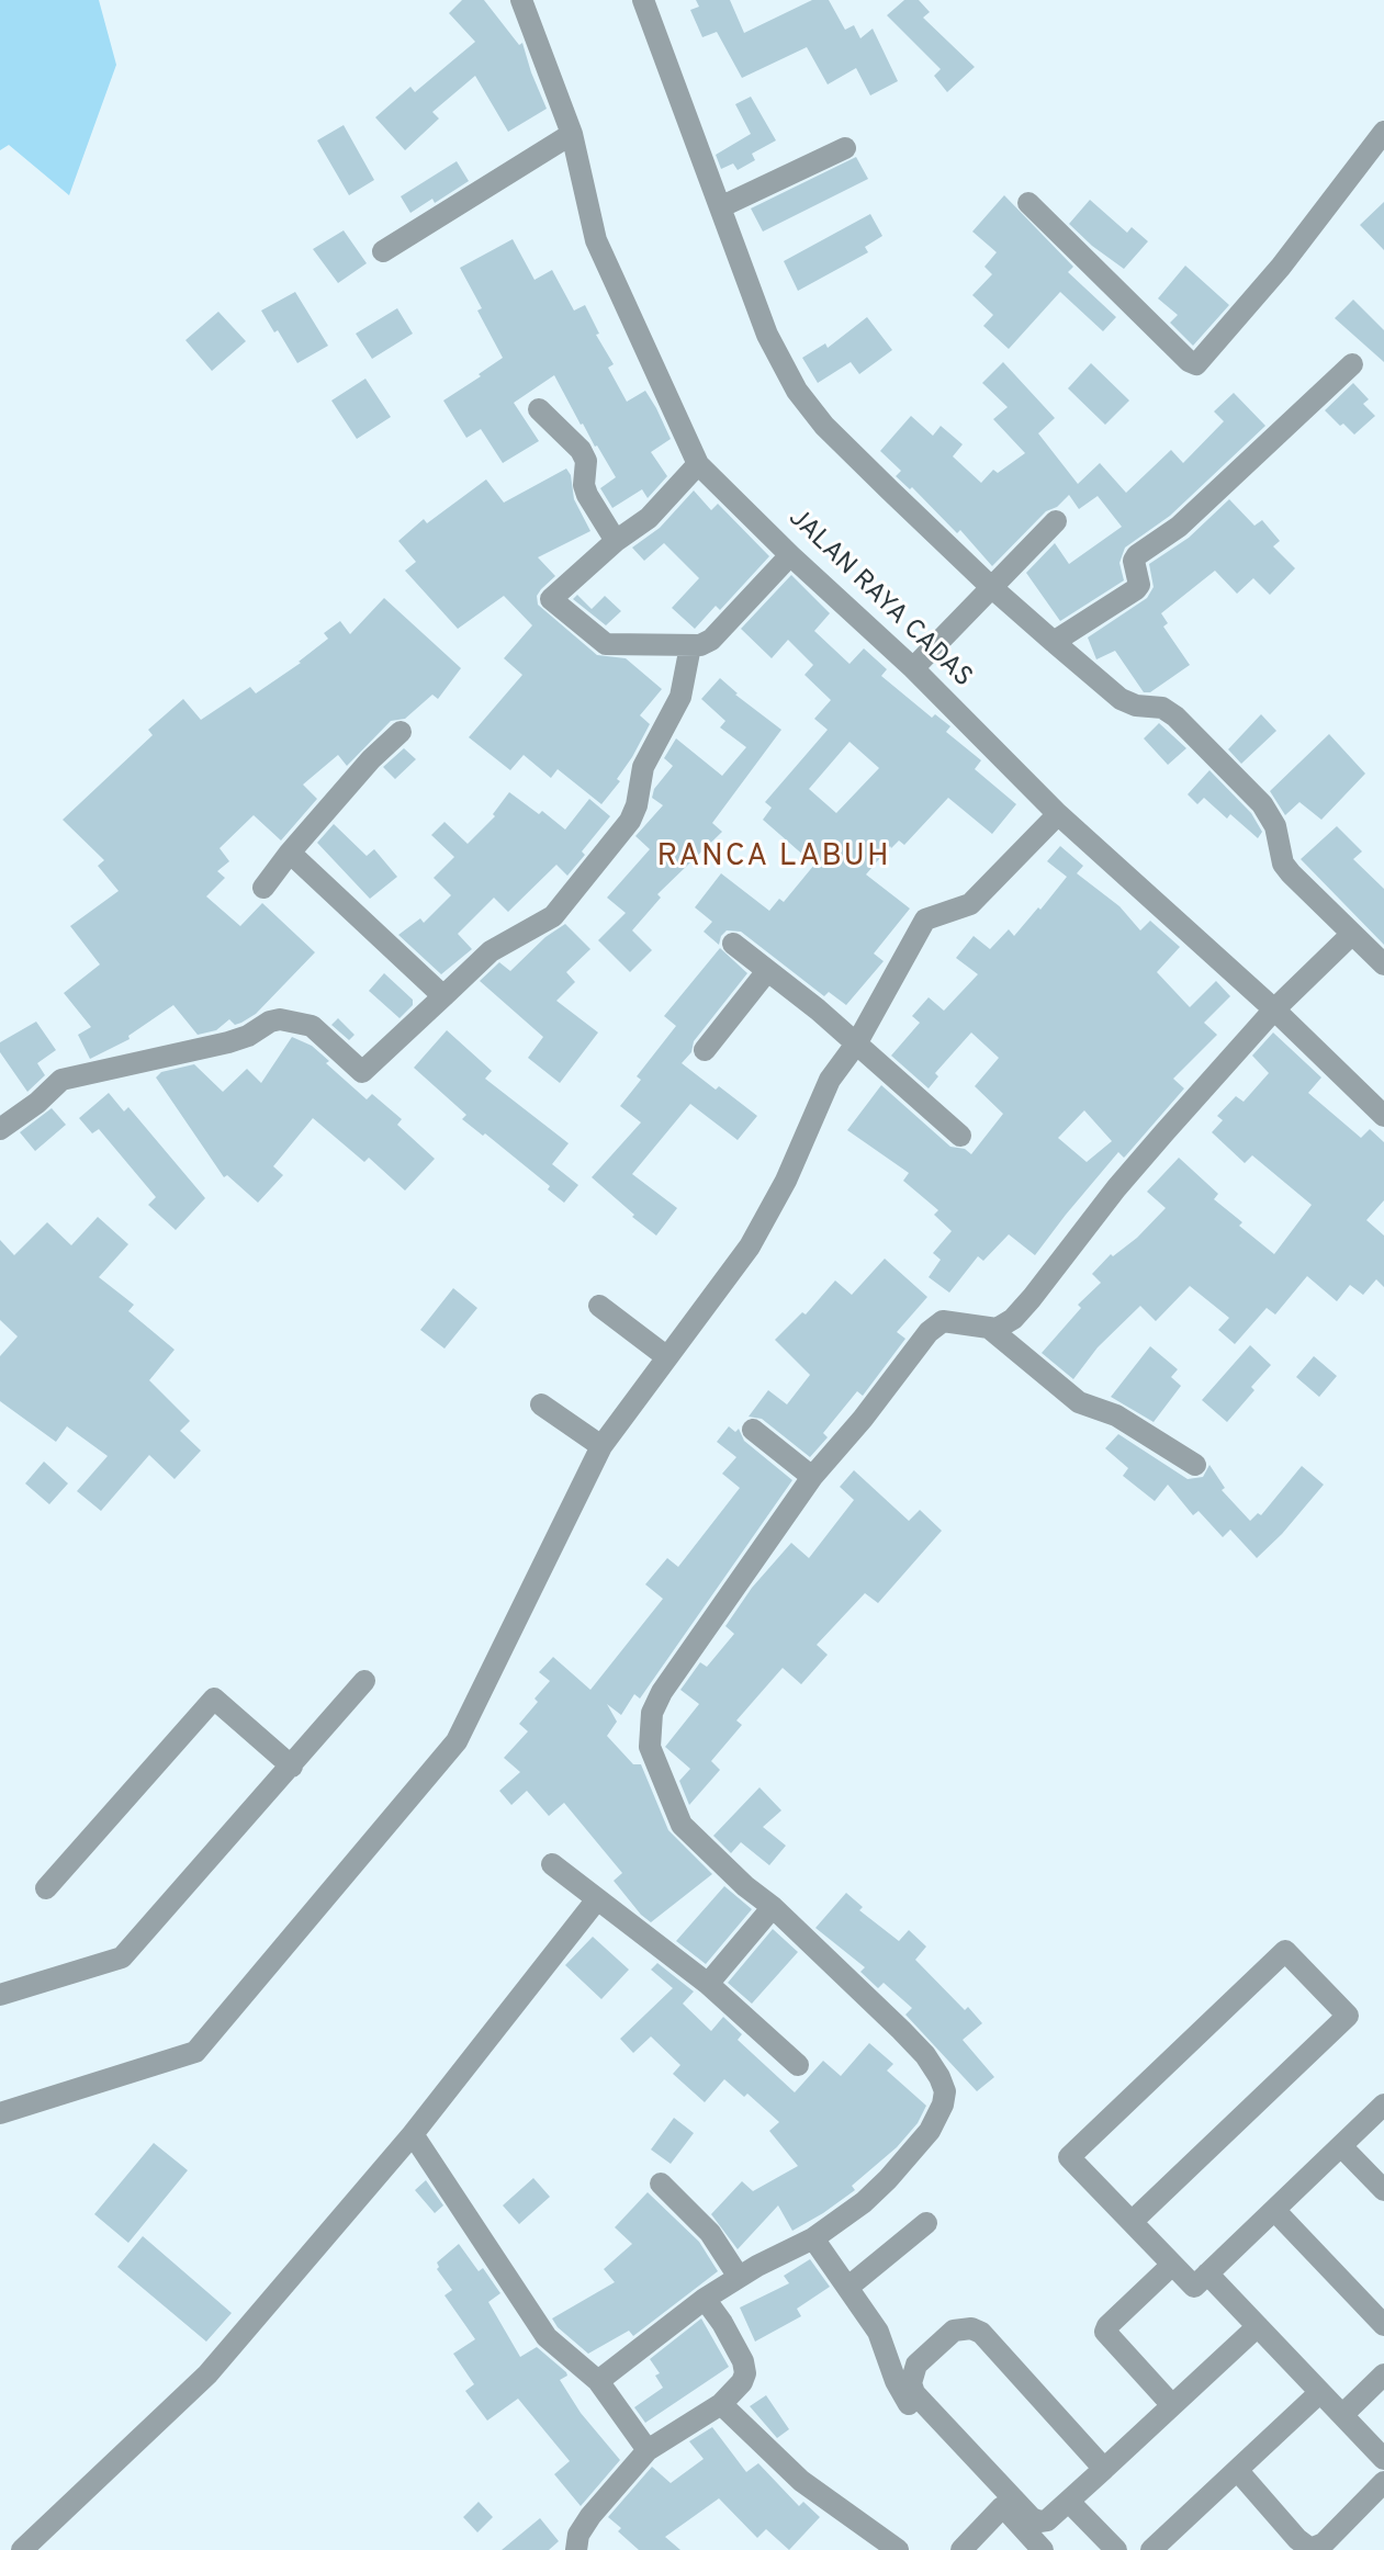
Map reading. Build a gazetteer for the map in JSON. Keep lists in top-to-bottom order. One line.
{"streets":{"street":["JALAN RAYA CADAS"]},"districts":["RANCA LABUH"]}
